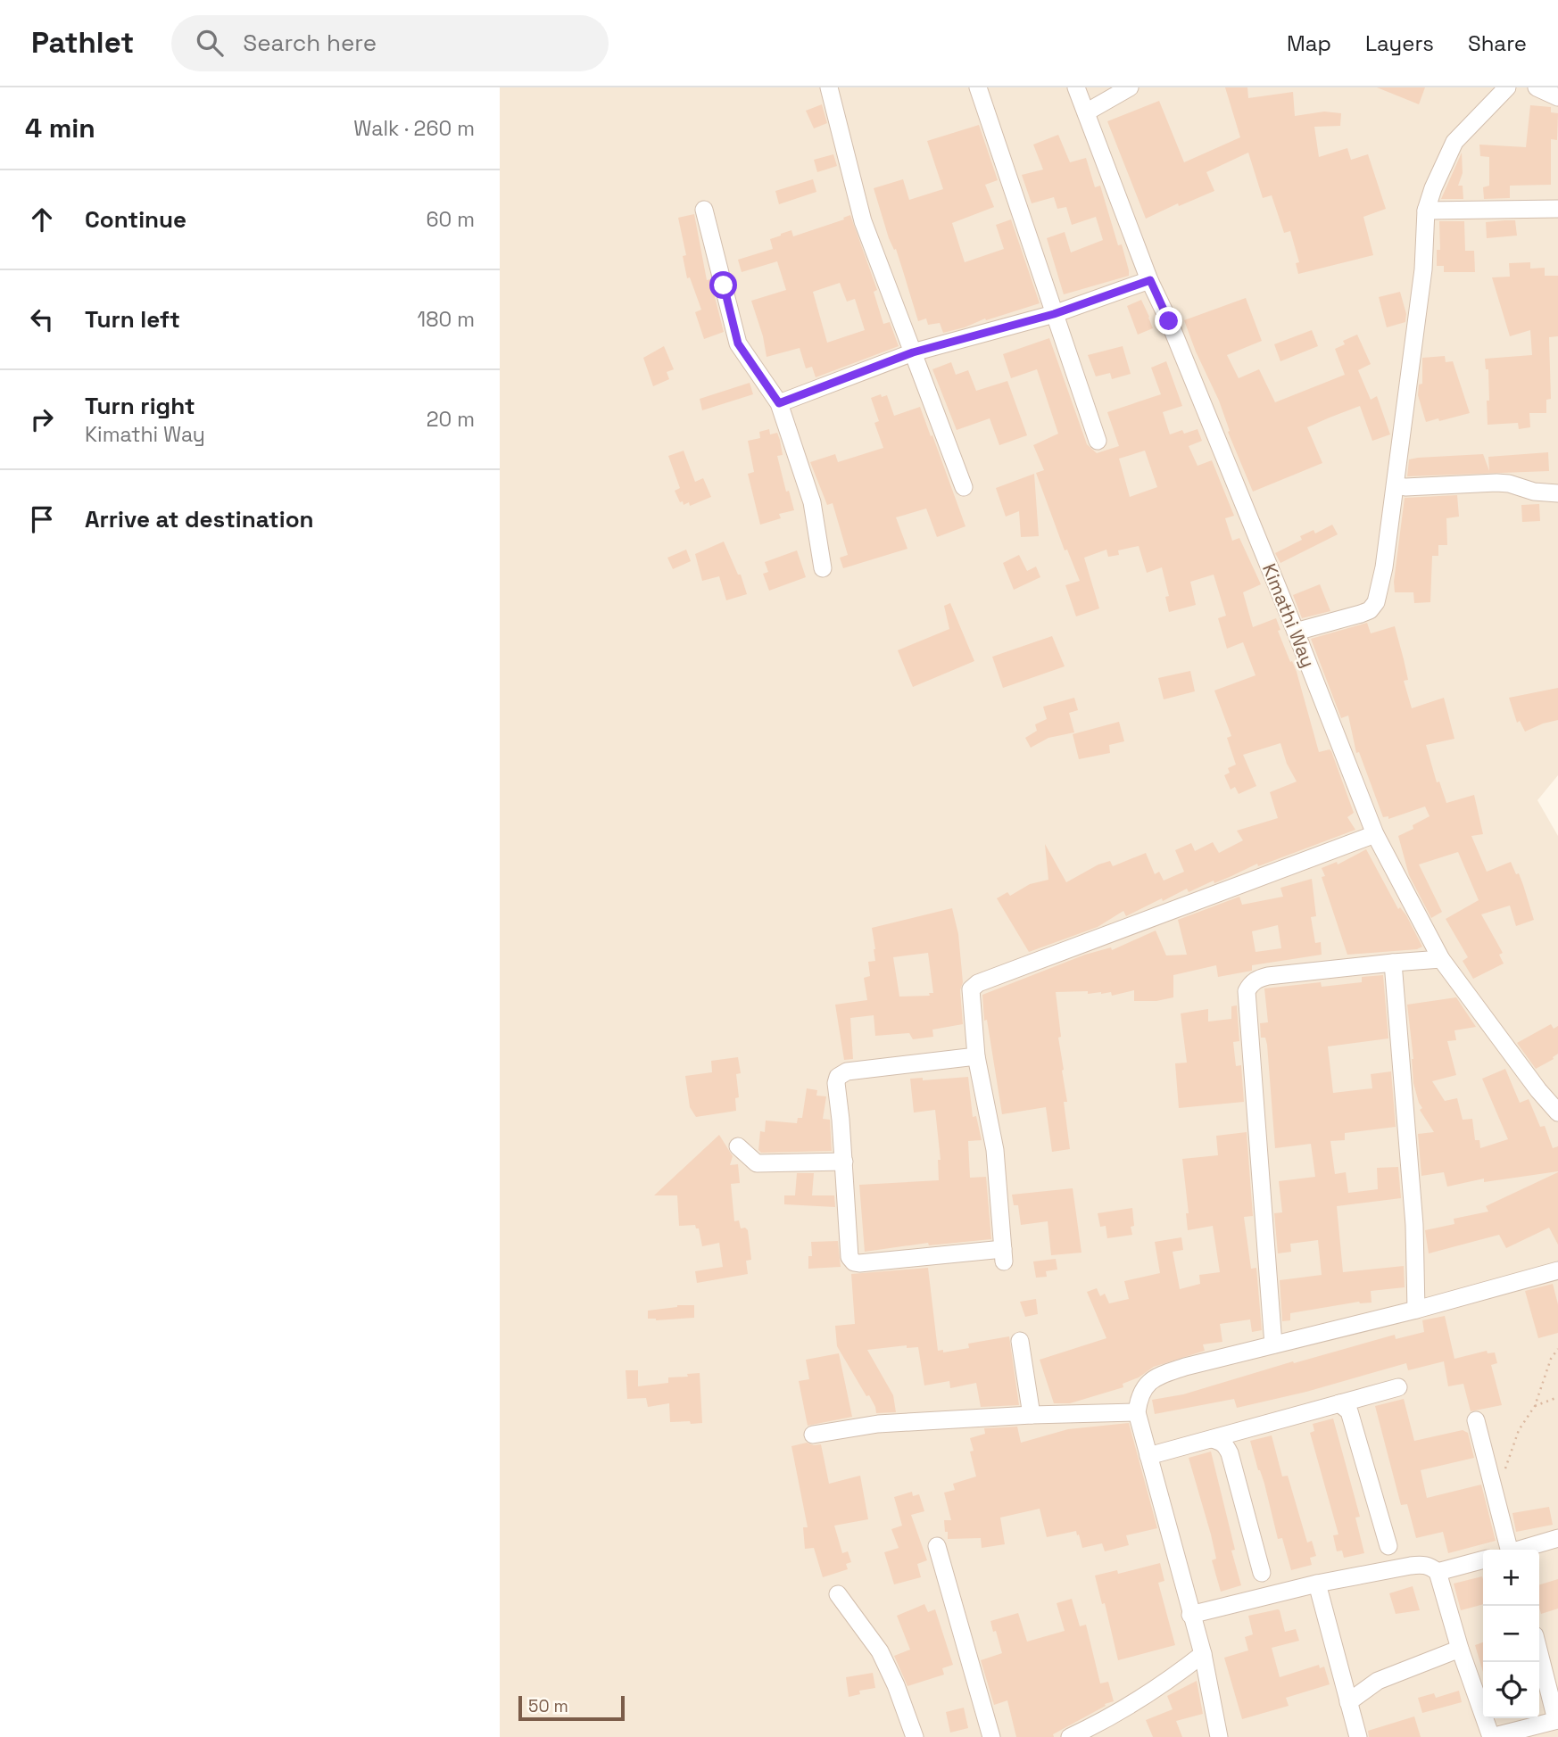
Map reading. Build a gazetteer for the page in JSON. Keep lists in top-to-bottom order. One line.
{"streets":{"street":["Kimathi Way"]},"scale_bar":"50 m","page":{"header":"Pathlet","search":"Search here","nav":["Map","Layers","Share"],"heading":["4 min","Walk · 260 m"],"list":[["Continue","60 m"],["Turn left","180 m"],["Turn right","Kimathi Way","20 m"],"Arrive at destination"],"map_buttons":["+","−"],"scale":"50 m"}}
